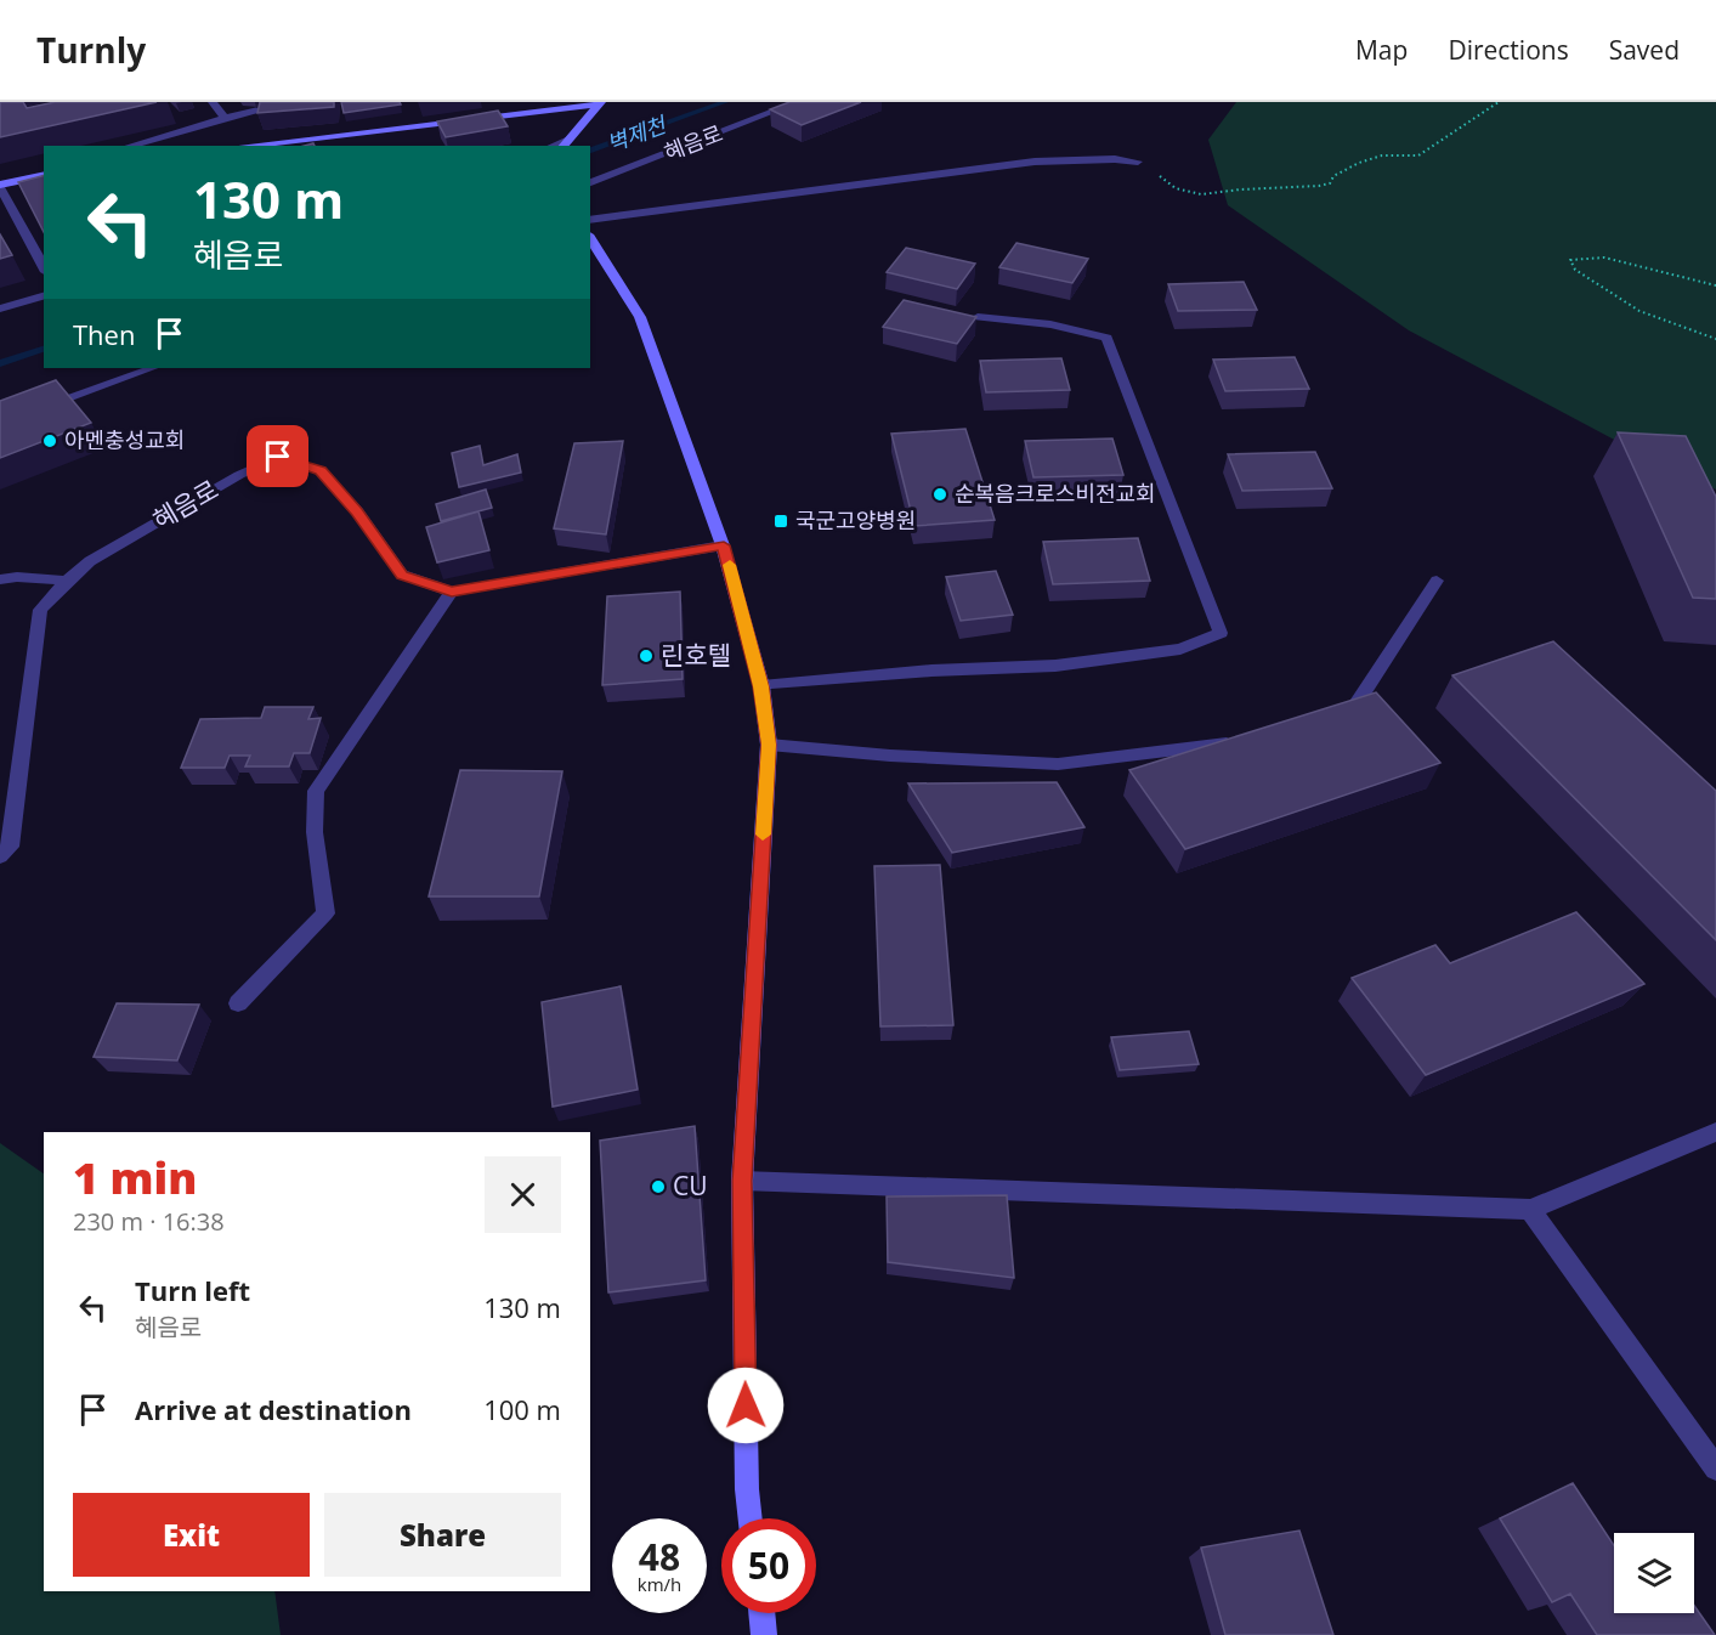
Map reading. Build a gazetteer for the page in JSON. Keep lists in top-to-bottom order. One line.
{"streets":{"street":["혜음로"]},"water":["벽제천"],"places":{"other":["아멘충성교회","순복음크로스비전교회","린호텔","CU"],"transit":["국군고양병원"]},"page":{"header":"Turnly","nav":["Map","Directions","Saved"],"turn":["130 m","혜음로"],"then":"Then","heading":["1 min","230 m · 16:38"],"list":[{"name":"Turn left","note":"혜음로","value":"130 m"},{"name":"Arrive at destination","value":"100 m"}],"buttons":["Exit","Share"],"speed":"48 km/h","limit":"50"}}
